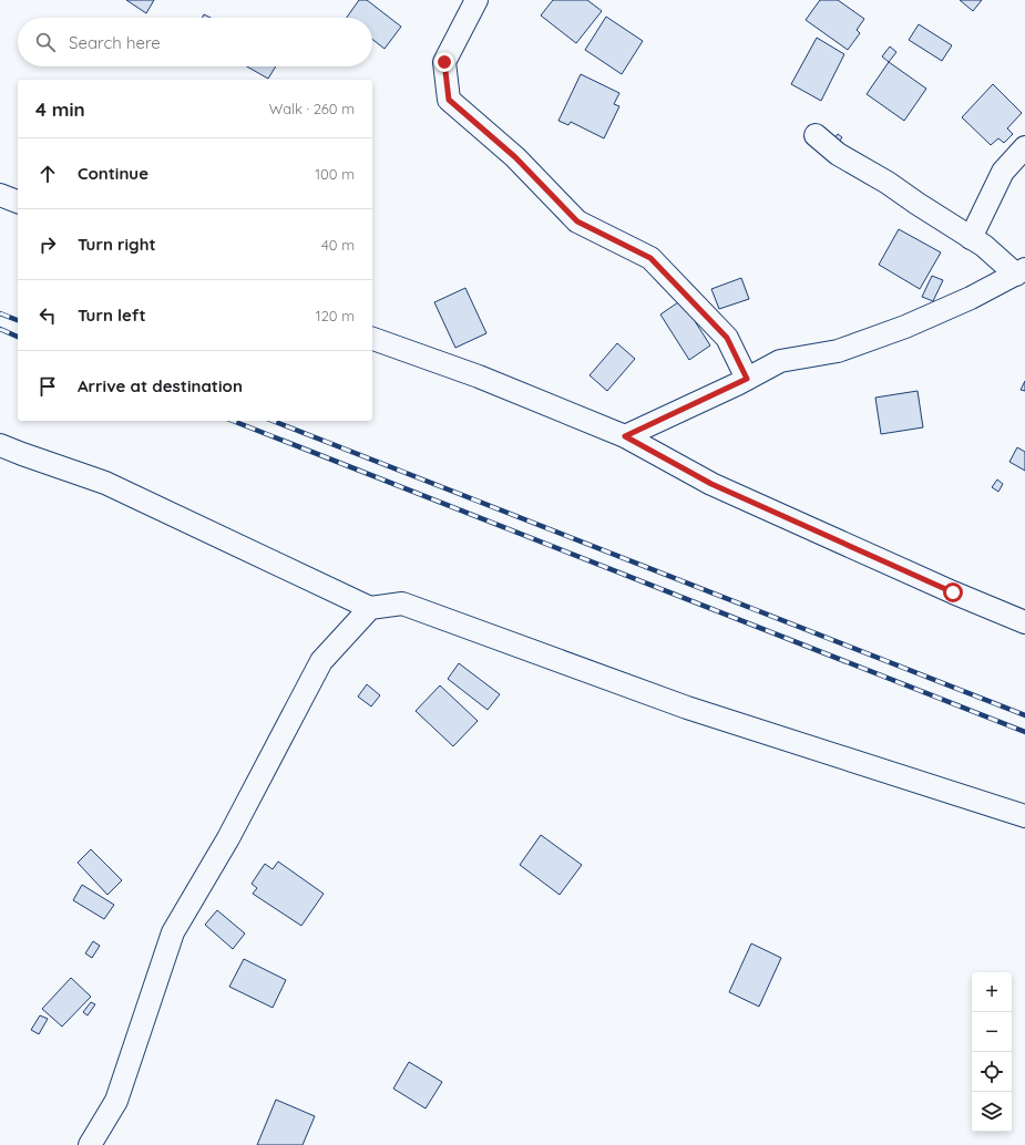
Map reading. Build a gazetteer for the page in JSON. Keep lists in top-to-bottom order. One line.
{"page":{"search":"Search here","heading":["4 min","Walk · 260 m"],"list":[["Continue","100 m"],["Turn right","40 m"],["Turn left","120 m"],"Arrive at destination"],"map_buttons":["+","−"]}}
